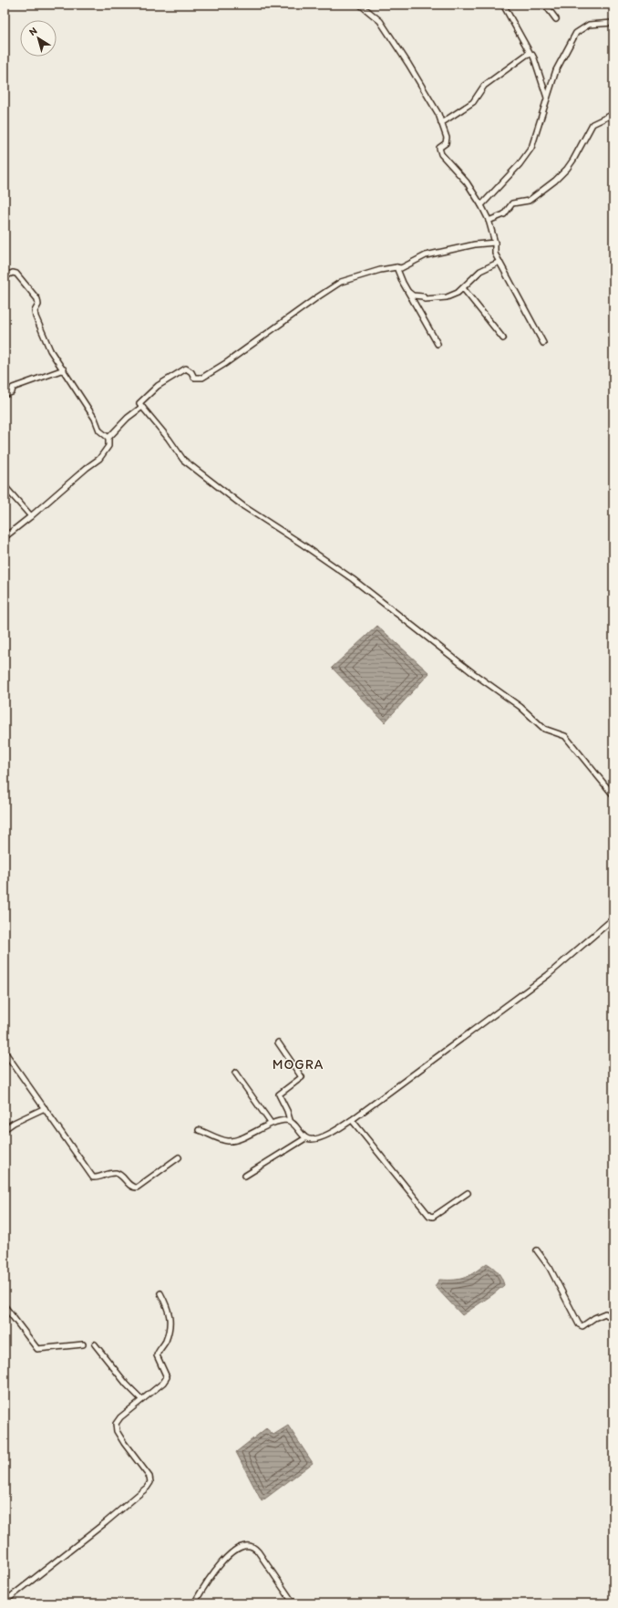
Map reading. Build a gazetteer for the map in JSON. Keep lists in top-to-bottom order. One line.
{"districts":["MOGRA"],"north":"top left"}
